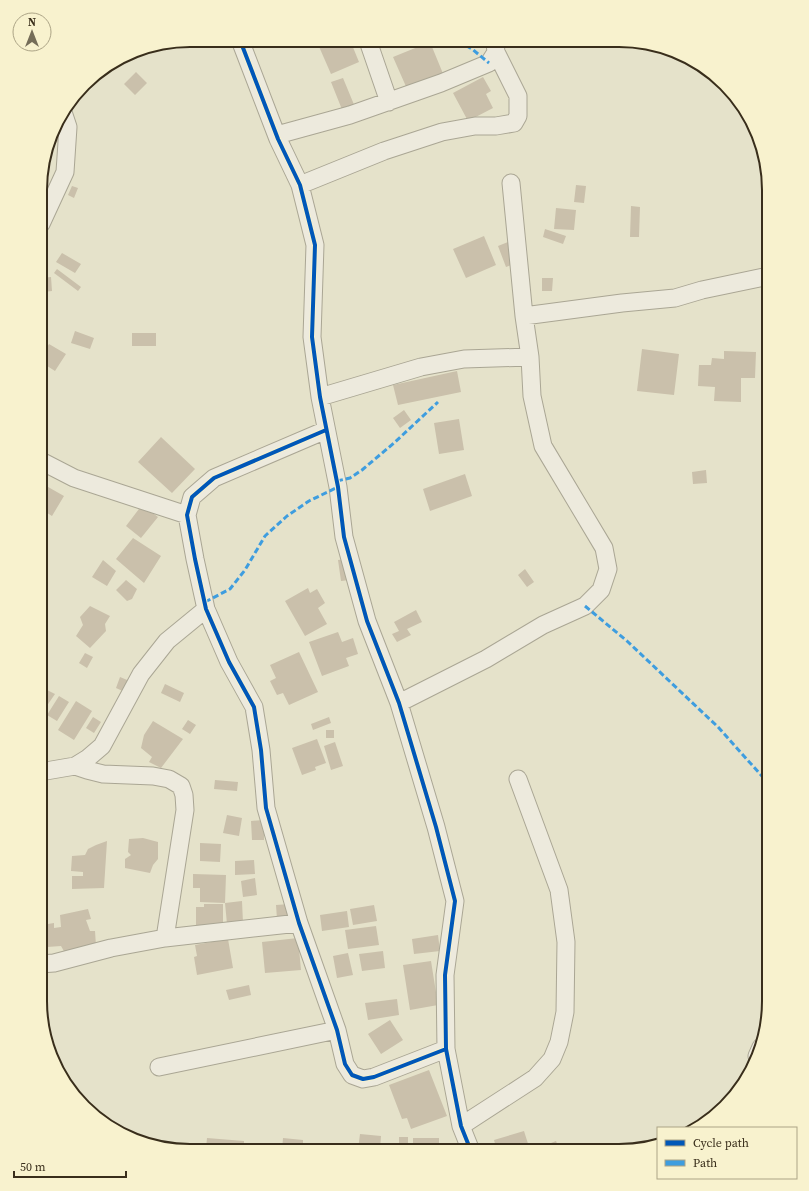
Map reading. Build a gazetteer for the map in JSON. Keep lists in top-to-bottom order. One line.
{"legend":["Cycle path","Path"],"scale_bar":"50 m","north":"top"}
